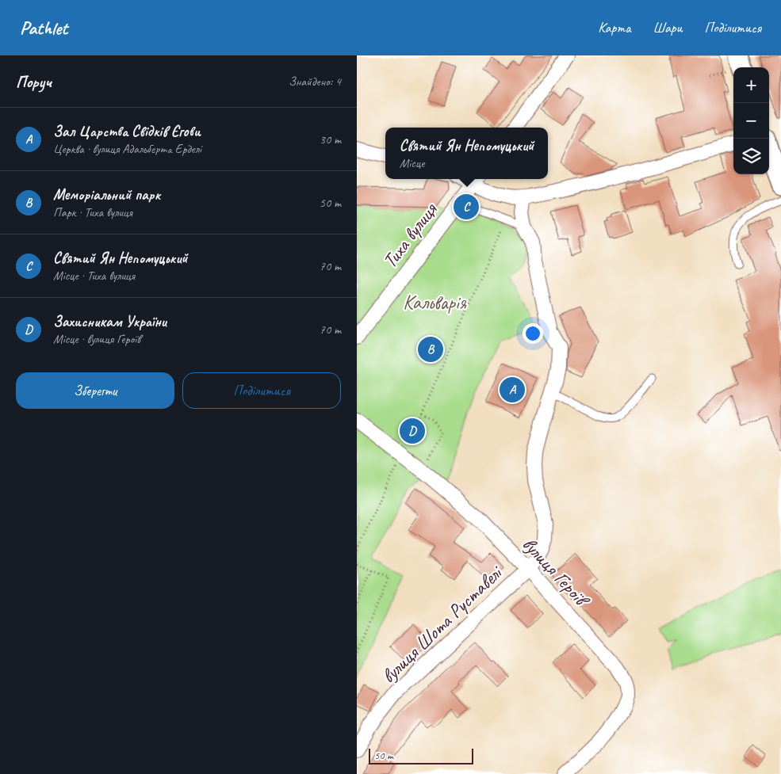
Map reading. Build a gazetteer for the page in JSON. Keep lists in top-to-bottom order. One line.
{"streets":{"street":["Тиха вулиця","вулиця Героїв","вулиця Шота Руставелі"]},"crossings":[["вулиця Героїв","вулиця Шота Руставелі"]],"parks":["Кальварія"],"scale_bar":"50 m","page":{"header":"Pathlet","nav":["Карта","Шари","Поділитися"],"heading":["Поруч","Знайдено: 4"],"map_buttons":["+","−"],"list":[{"mark":"A","name":"Зал Царства Свідків Єгови","note":"Церква · вулиця Адальберта Ерделі","value":"30 m"},{"mark":"B","name":"Меморіальний парк","note":"Парк · Тиха вулиця","value":"50 m"},{"mark":"C","name":"Святий Ян Непомуцький","note":"Місце · Тиха вулиця","value":"70 m"},{"mark":"D","name":"Захисникам України","note":"Місце · вулиця Героїв","value":"70 m"}],"popup":["Святий Ян Непомуцький","Місце"],"pins":["C","B","A","D"],"buttons":["Зберегти","Поділитися"],"scale":"50 m"}}
